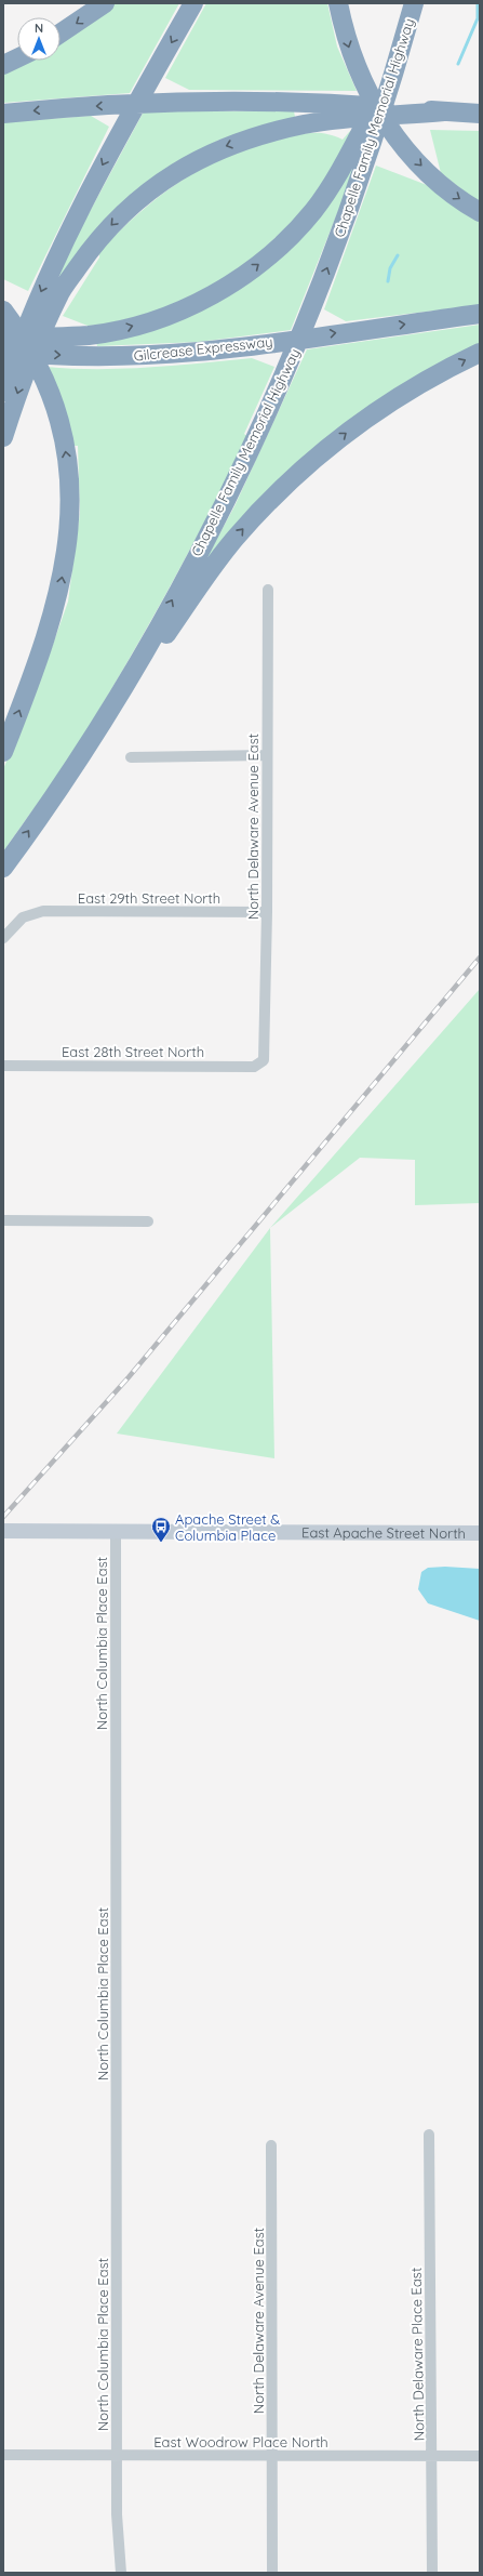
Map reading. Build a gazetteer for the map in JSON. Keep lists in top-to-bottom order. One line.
{"streets":{"highway":["Chapelle Family Memorial Highway","Gilcrease Expressway"],"main road":["East Apache Street North"],"street":["North Delaware Avenue East","East 29th Street North","East 28th Street North","North Columbia Place East","North Delaware Place East","East Woodrow Place North"]},"crossings":[["North Delaware Avenue East","East 29th Street North"],["North Delaware Avenue East","East 28th Street North"],["North Delaware Avenue East","East Woodrow Place North"],["East Apache Street North","North Columbia Place East"],["North Columbia Place East","East Woodrow Place North"],["North Delaware Place East","East Woodrow Place North"]],"one_way":["Gilcrease Expressway"],"places":{"bus stop":["Apache Street & Columbia Place"]},"north":"top"}
